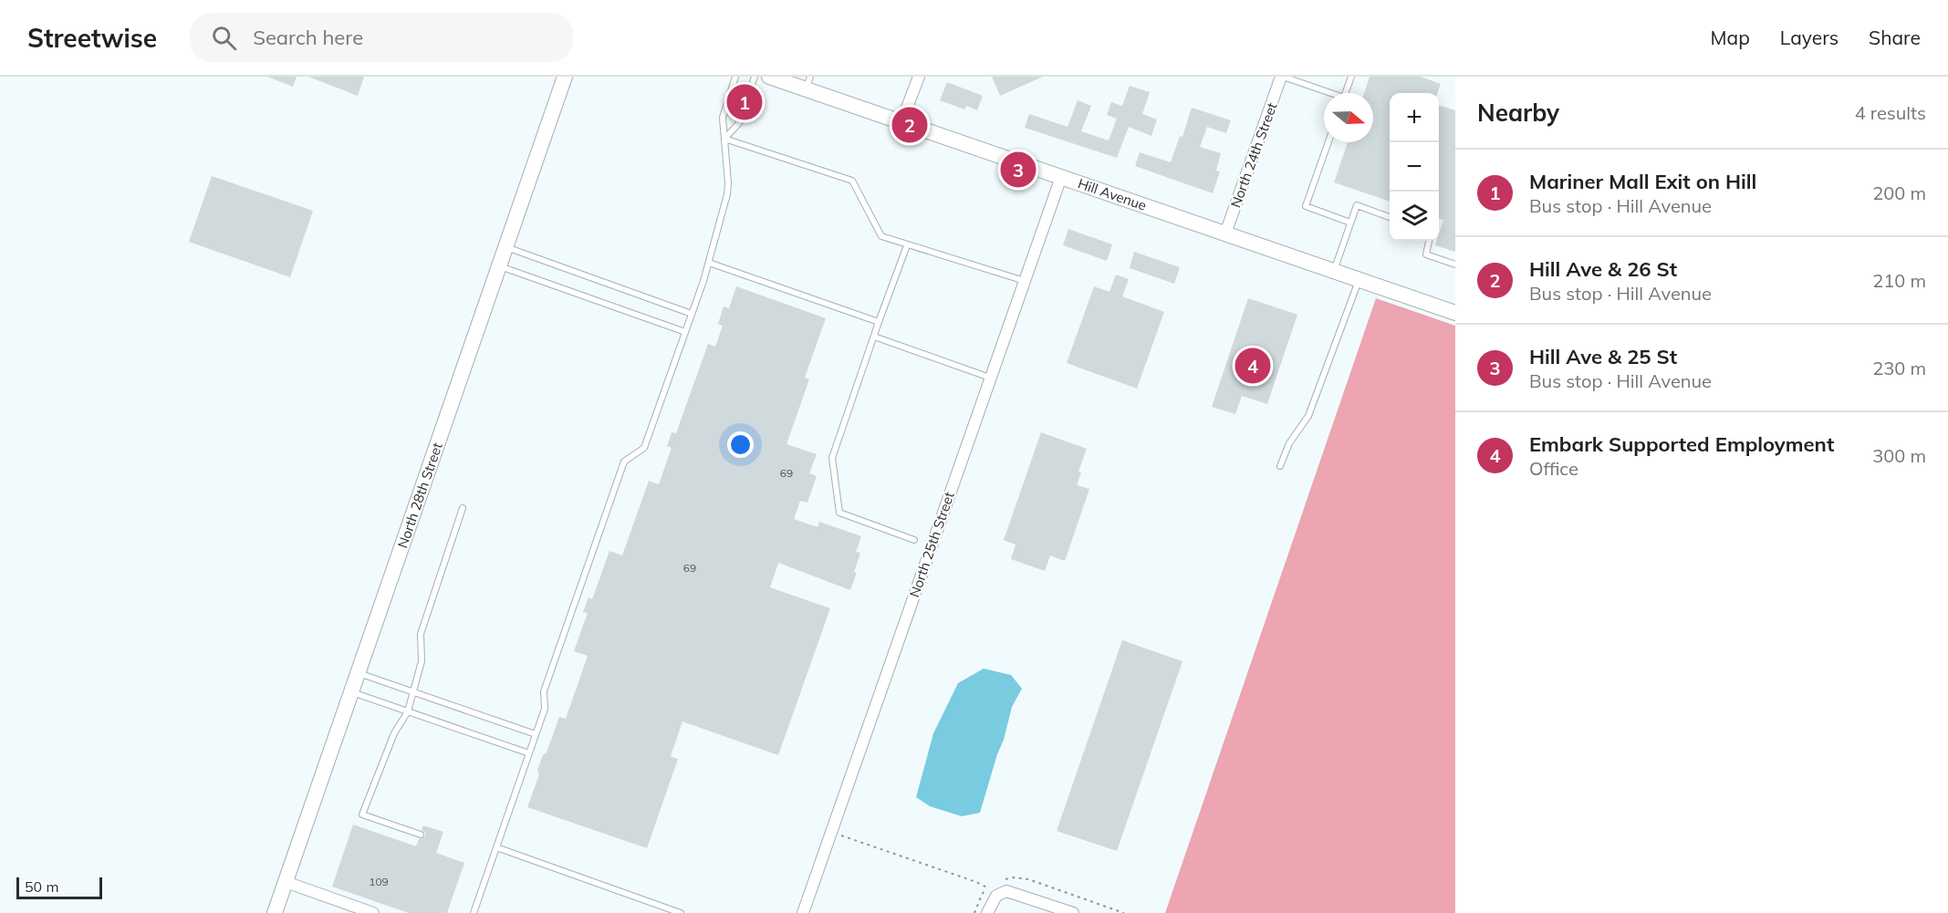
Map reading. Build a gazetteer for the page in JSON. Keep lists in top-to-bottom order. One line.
{"streets":{"main road":["Hill Avenue","North 28th Street"],"street":["North 24th Street","North 25th Street"]},"crossings":[["North 24th Street","Hill Avenue"],["Hill Avenue","North 25th Street"]],"house_numbers":["69","69","109"],"scale_bar":"50 m","north":"right","page":{"header":"Streetwise","search":"Search here","nav":["Map","Layers","Share"],"heading":["Nearby","4 results"],"pins":["1","2","3","4"],"map_buttons":["+","−"],"list":[{"mark":"1","name":"Mariner Mall Exit on Hill","note":"Bus stop · Hill Avenue","value":"200 m"},{"mark":"2","name":"Hill Ave & 26 St","note":"Bus stop · Hill Avenue","value":"210 m"},{"mark":"3","name":"Hill Ave & 25 St","note":"Bus stop · Hill Avenue","value":"230 m"},{"mark":"4","name":"Embark Supported Employment","note":"Office","value":"300 m"}],"scale":"50 m"}}
